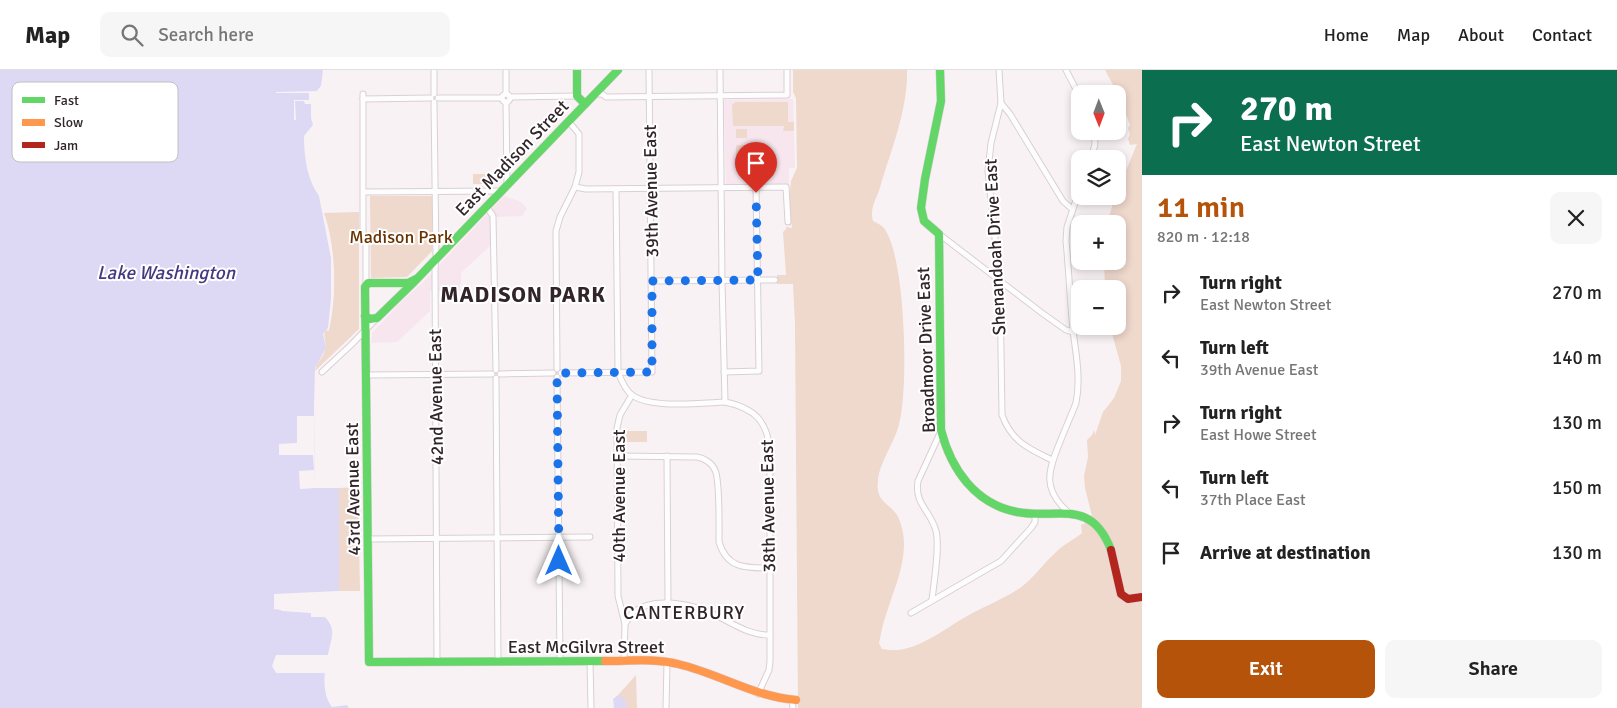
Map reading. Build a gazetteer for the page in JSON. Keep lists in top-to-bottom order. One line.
{"streets":{"street":["East Madison Street","39th Avenue East","Shenandoah Drive East","Broadmoor Drive East","42nd Avenue East","43rd Avenue East","40th Avenue East","38th Avenue East","East McGilvra Street"]},"crossings":[["East Madison Street","42nd Avenue East"],["East Madison Street","43rd Avenue East"],["42nd Avenue East","43rd Avenue East"],["42nd Avenue East","East McGilvra Street"],["43rd Avenue East","East McGilvra Street"],["40th Avenue East","East McGilvra Street"],["38th Avenue East","East McGilvra Street"]],"districts":["MADISON PARK","CANTERBURY"],"water":["Lake Washington"],"parks":["Madison Park"],"legend":["Fast","Slow","Jam"],"north":"bottom","page":{"header":"Map","search":"Search here","nav":["Home","Map","About","Contact"],"turn":["270 m","East Newton Street"],"map_buttons":["+","−"],"heading":["11 min","820 m · 12:18"],"list":[{"name":"Turn right","note":"East Newton Street","value":"270 m"},{"name":"Turn left","note":"39th Avenue East","value":"140 m"},{"name":"Turn right","note":"East Howe Street","value":"130 m"},{"name":"Turn left","note":"37th Place East","value":"150 m"},{"name":"Arrive at destination","value":"130 m"}],"buttons":["Exit","Share"]}}
